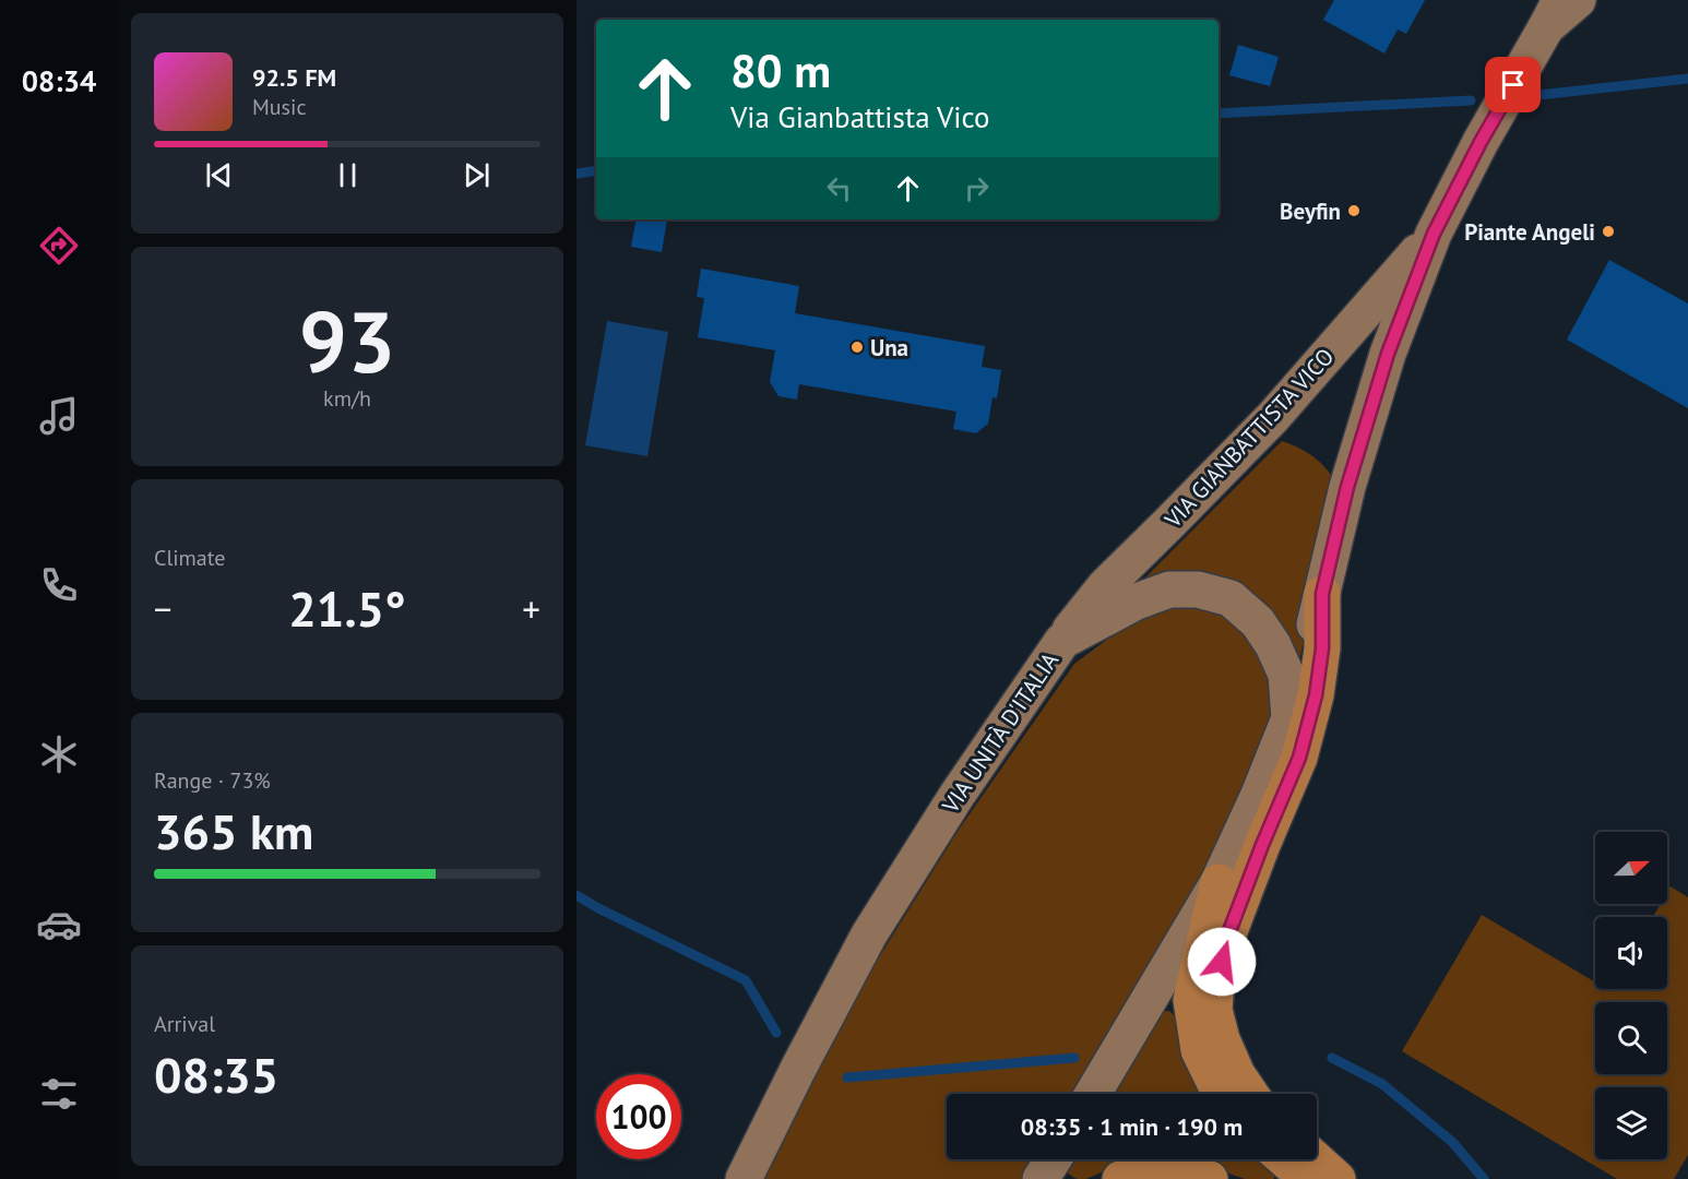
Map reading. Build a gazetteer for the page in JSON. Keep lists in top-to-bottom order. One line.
{"streets":{"main road":["VIA GIANBATTISTA VICO","VIA UNITÀ D'ITALIA"]},"crossings":[["VIA GIANBATTISTA VICO","VIA UNITÀ D'ITALIA"]],"places":["Beyfin","Piante Angeli","Una"],"north":"right","page":{"tabs":"08:34","turn":["80 m","Via Gianbattista Vico"],"song":["92.5 FM","Music"],"tile":[["93","km/h"],"Climate",["Range · 73%","365 km"],["Arrival","08:35"]],"heat":["−","21.5°","+"],"limit":"100","trip":"08:35 · 1 min · 190 m"}}
